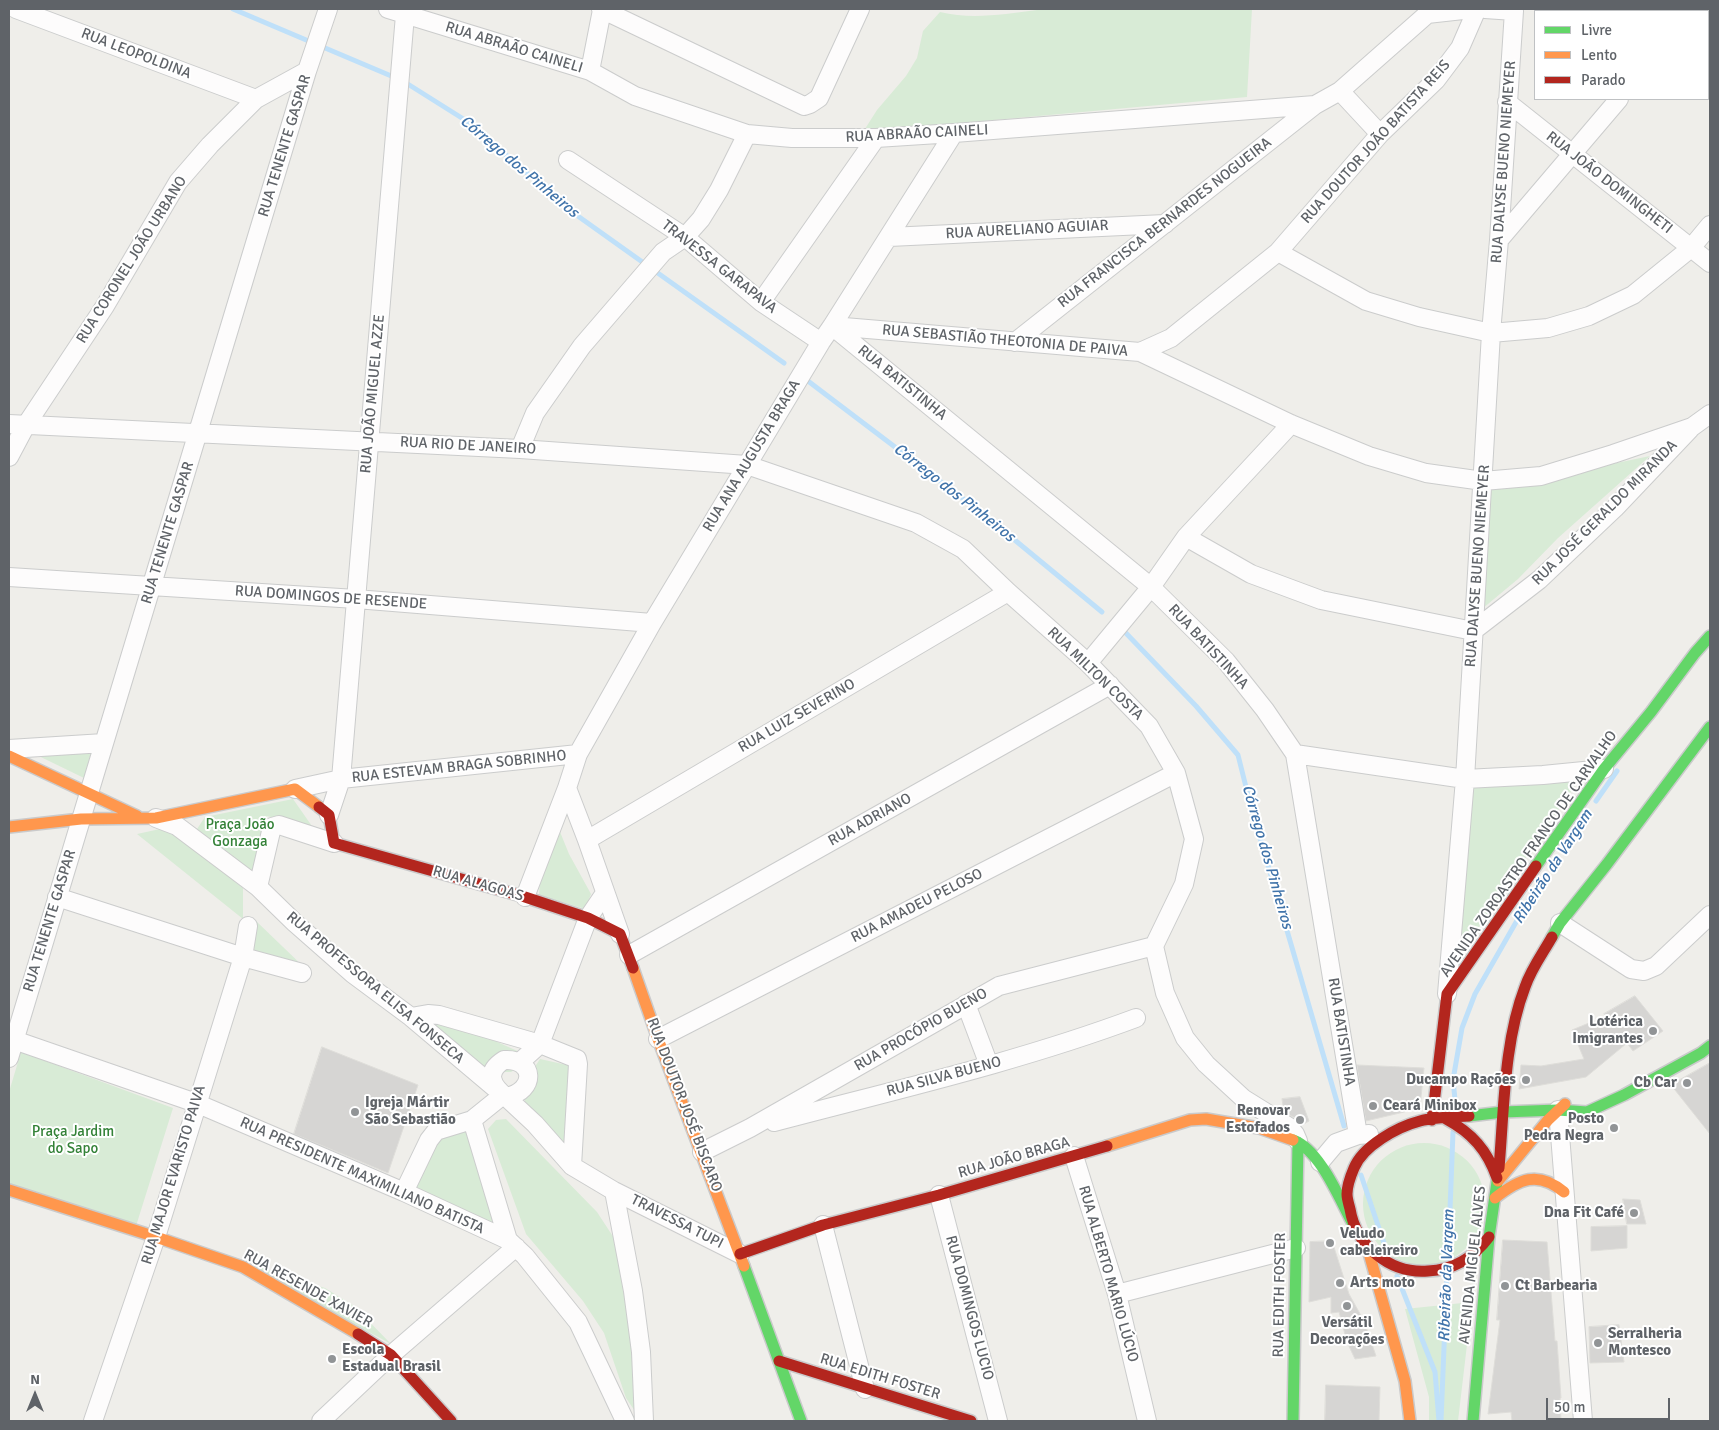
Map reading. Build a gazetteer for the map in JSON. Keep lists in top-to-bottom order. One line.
{"streets":{"main road":["RUA DALYSE BUENO NIEMEYER","AVENIDA ZOROASTRO FRANCO DE CARVALHO","RUA ALAGOAS","RUA DOUTOR JOSÉ BISCARO","RUA JOÃO BRAGA","AVENIDA MIGUEL ALVES","RUA RESENDE XAVIER","RUA EDITH FOSTER"],"street":["RUA ABRAÃO CAINELI","RUA LEOPOLDINA","RUA DOUTOR JOÃO BATISTA REIS","RUA TENENTE GASPAR","RUA JOÃO DOMINGHETI","RUA FRANCISCA BERNARDES NOGUEIRA","RUA AURELIANO AGUIAR","RUA CORONEL JOÃO URBANO","TRAVESSA GARAPAVA","RUA SEBASTIÃO THEOTONIA DE PAIVA","RUA BATISTINHA","RUA JOÃO MIGUEL AZZE","RUA RIO DE JANEIRO","RUA ANA AUGUSTA BRAGA","RUA JOSÉ GERALDO MIRANDA","RUA DOMINGOS DE RESENDE","RUA MILTON COSTA","RUA LUIZ SEVERINO","RUA ESTEVAM BRAGA SOBRINHO","RUA ADRIANO","RUA AMADEU PELOSO","RUA PROFESSORA ELISA FONSECA","RUA PROCÓPIO BUENO","RUA SILVA BUENO","RUA MAJOR EVARISTO PAIVA","RUA PRESIDENTE MAXIMILIANO BATISTA","TRAVESSA TUPI","RUA ALBERTO MARIO LÚCIO","RUA DOMINGOS LUCIO"]},"crossings":[["RUA ABRAÃO CAINELI","RUA FRANCISCA BERNARDES NOGUEIRA"],["RUA ABRAÃO CAINELI","RUA JOÃO MIGUEL AZZE"],["RUA ABRAÃO CAINELI","RUA ANA AUGUSTA BRAGA"],["RUA LEOPOLDINA","RUA CORONEL JOÃO URBANO"],["RUA DOUTOR JOÃO BATISTA REIS","RUA SEBASTIÃO THEOTONIA DE PAIVA"],["RUA TENENTE GASPAR","RUA CORONEL JOÃO URBANO"],["RUA TENENTE GASPAR","RUA RIO DE JANEIRO"],["RUA TENENTE GASPAR","RUA DOMINGOS DE RESENDE"],["RUA TENENTE GASPAR","RUA PRESIDENTE MAXIMILIANO BATISTA"],["RUA DALYSE BUENO NIEMEYER","RUA JOÃO DOMINGHETI"],["RUA DALYSE BUENO NIEMEYER","RUA SEBASTIÃO THEOTONIA DE PAIVA"],["RUA DALYSE BUENO NIEMEYER","RUA JOSÉ GERALDO MIRANDA"],["RUA DALYSE BUENO NIEMEYER","AVENIDA ZOROASTRO FRANCO DE CARVALHO"],["RUA DALYSE BUENO NIEMEYER","AVENIDA MIGUEL ALVES"],["RUA FRANCISCA BERNARDES NOGUEIRA","RUA AURELIANO AGUIAR"],["RUA FRANCISCA BERNARDES NOGUEIRA","RUA SEBASTIÃO THEOTONIA DE PAIVA"],["RUA AURELIANO AGUIAR","RUA ANA AUGUSTA BRAGA"],["RUA CORONEL JOÃO URBANO","RUA RIO DE JANEIRO"],["TRAVESSA GARAPAVA","RUA ANA AUGUSTA BRAGA"],["RUA SEBASTIÃO THEOTONIA DE PAIVA","RUA BATISTINHA"],["RUA SEBASTIÃO THEOTONIA DE PAIVA","RUA ANA AUGUSTA BRAGA"],["RUA SEBASTIÃO THEOTONIA DE PAIVA","RUA JOSÉ GERALDO MIRANDA"],["RUA BATISTINHA","RUA ANA AUGUSTA BRAGA"],["RUA JOÃO MIGUEL AZZE","RUA RIO DE JANEIRO"],["RUA JOÃO MIGUEL AZZE","RUA DOMINGOS DE RESENDE"],["RUA JOÃO MIGUEL AZZE","RUA ESTEVAM BRAGA SOBRINHO"],["RUA RIO DE JANEIRO","RUA ANA AUGUSTA BRAGA"],["RUA RIO DE JANEIRO","RUA MILTON COSTA"],["RUA ANA AUGUSTA BRAGA","RUA DOMINGOS DE RESENDE"],["RUA ANA AUGUSTA BRAGA","RUA MILTON COSTA"],["RUA ANA AUGUSTA BRAGA","RUA ESTEVAM BRAGA SOBRINHO"],["RUA ANA AUGUSTA BRAGA","RUA ALAGOAS"],["RUA ANA AUGUSTA BRAGA","RUA DOUTOR JOSÉ BISCARO"],["RUA MILTON COSTA","RUA LUIZ SEVERINO"],["RUA MILTON COSTA","RUA ADRIANO"],["RUA MILTON COSTA","RUA AMADEU PELOSO"],["RUA MILTON COSTA","RUA PROCÓPIO BUENO"],["RUA LUIZ SEVERINO","RUA DOUTOR JOSÉ BISCARO"],["RUA ADRIANO","RUA DOUTOR JOSÉ BISCARO"],["RUA ALAGOAS","RUA PROFESSORA ELISA FONSECA"],["RUA ALAGOAS","RUA DOUTOR JOSÉ BISCARO"],["RUA AMADEU PELOSO","RUA DOUTOR JOSÉ BISCARO"],["RUA PROFESSORA ELISA FONSECA","TRAVESSA TUPI"],["RUA PROCÓPIO BUENO","RUA SILVA BUENO"],["RUA PROCÓPIO BUENO","RUA DOUTOR JOSÉ BISCARO"],["RUA DOUTOR JOSÉ BISCARO","RUA JOÃO BRAGA"],["RUA DOUTOR JOSÉ BISCARO","TRAVESSA TUPI"],["RUA DOUTOR JOSÉ BISCARO","RUA EDITH FOSTER"],["RUA JOÃO BRAGA","TRAVESSA TUPI"],["RUA JOÃO BRAGA","RUA ALBERTO MARIO LÚCIO"],["RUA JOÃO BRAGA","RUA EDITH FOSTER"],["RUA JOÃO BRAGA","RUA DOMINGOS LUCIO"],["RUA MAJOR EVARISTO PAIVA","RUA PRESIDENTE MAXIMILIANO BATISTA"],["RUA MAJOR EVARISTO PAIVA","RUA RESENDE XAVIER"]],"water":["Córrego dos Pinheiros","Ribeirão da Vargem"],"parks":["Praça João Gonzaga","Praça Jardim do Sapo"],"places":["Lotérica Imigrantes","Ducampo Rações","Cb Car","Ceará Minibox","Igreja Mártir São Sebastião","Renovar Estofados","Posto Pedra Negra","Dna Fit Café","Veludo cabeleireiro","Arts moto","Ct Barbearia","Versátil Decorações","Serralheria Montesco","Escola Estadual Brasil"],"legend":["Livre","Lento","Parado"],"scale_bar":"50 m","north":"top"}
